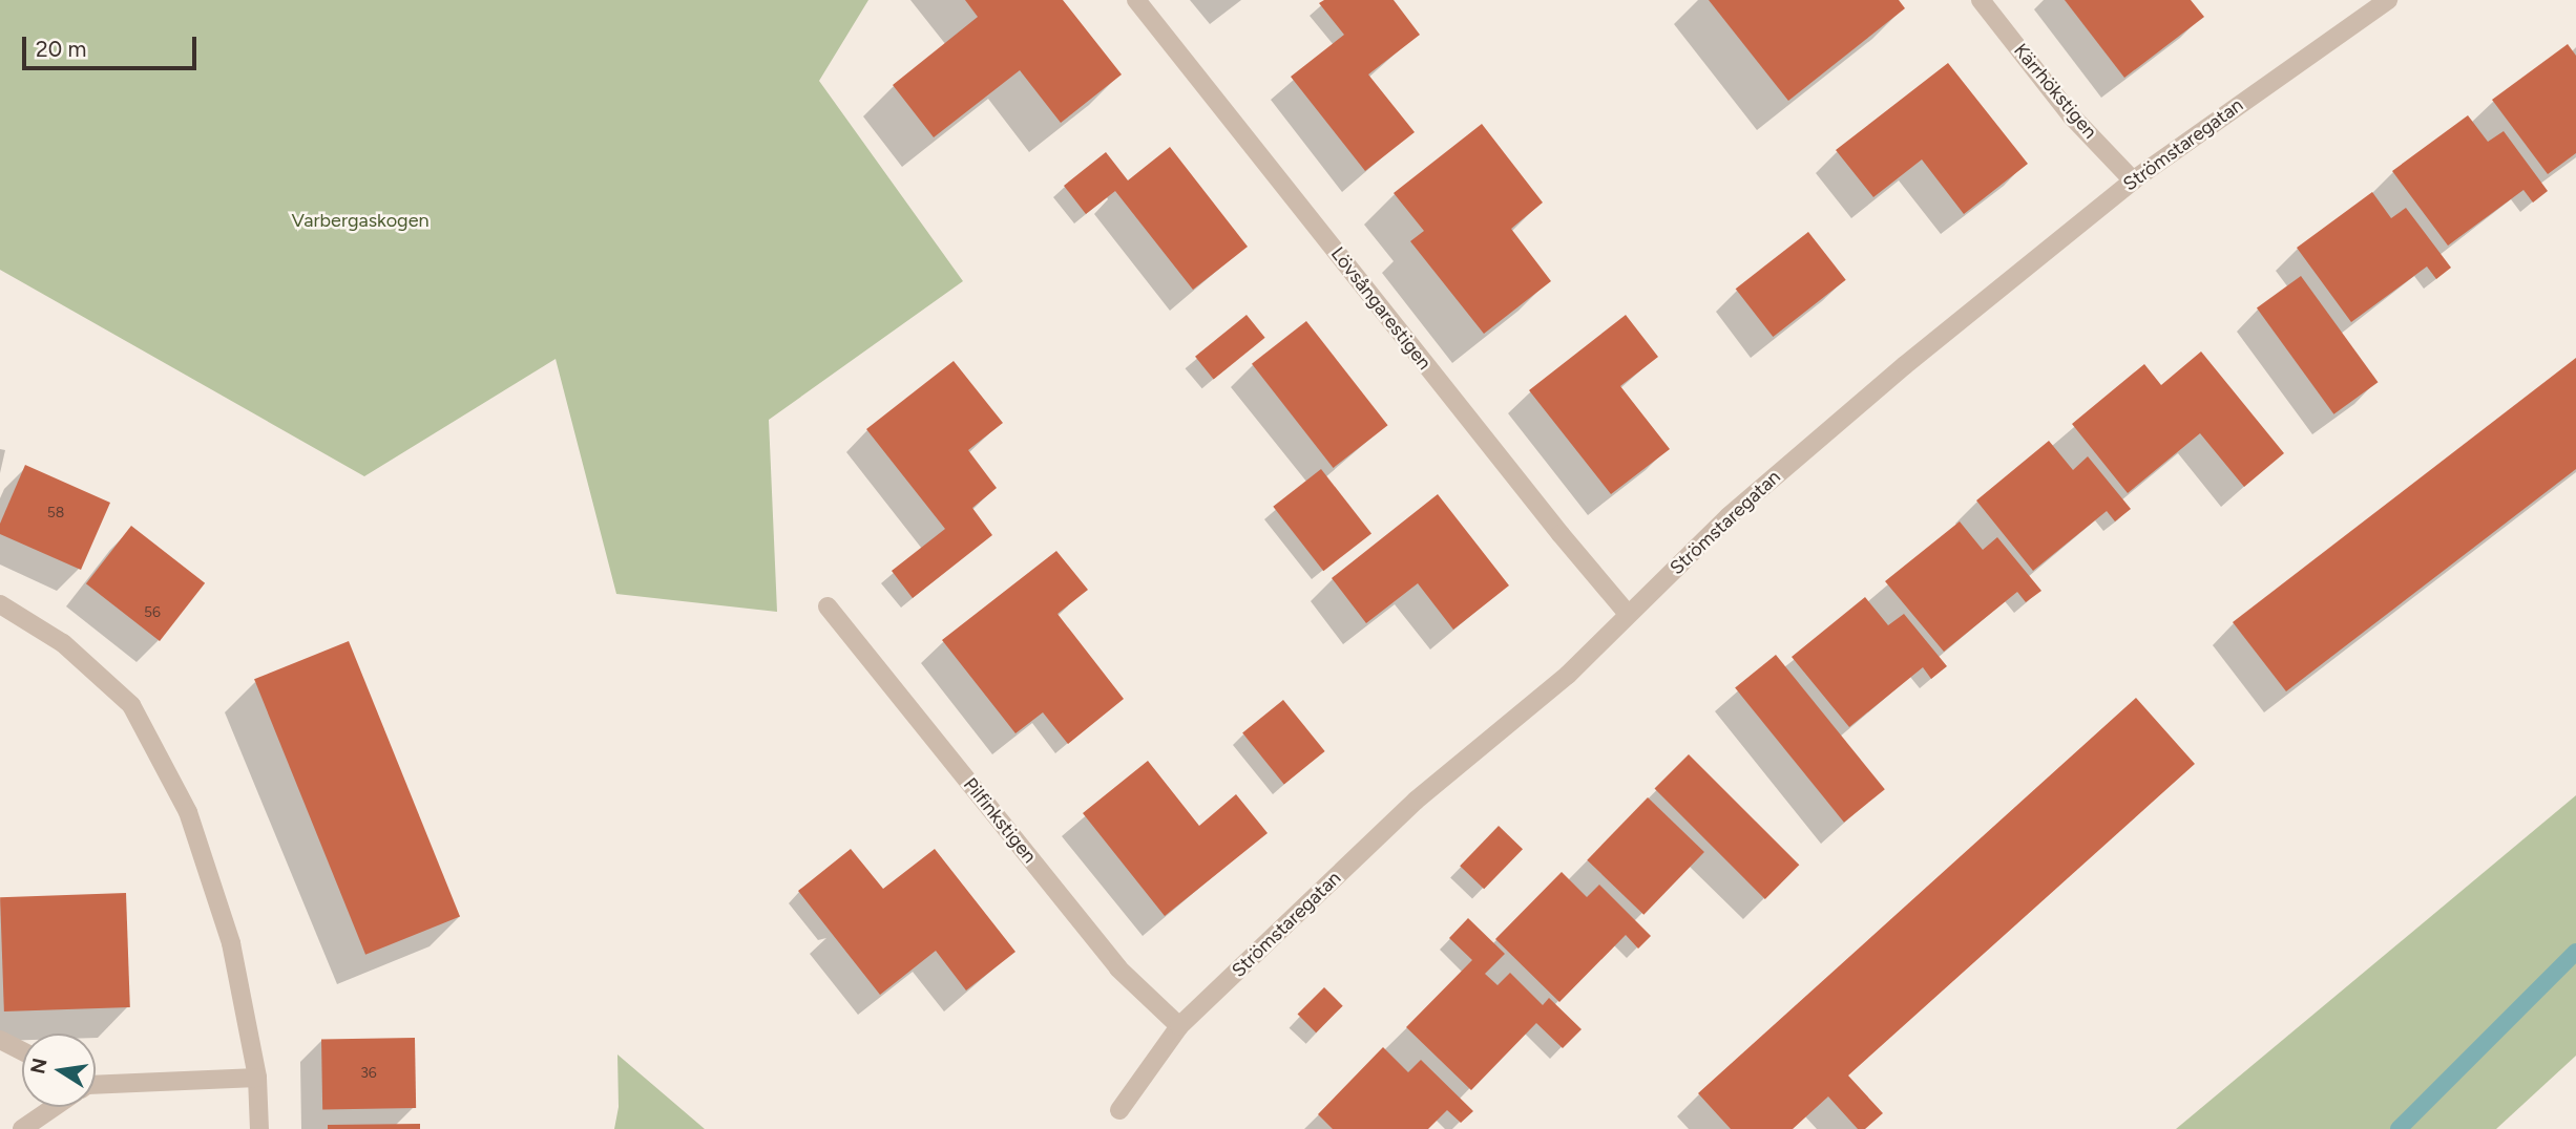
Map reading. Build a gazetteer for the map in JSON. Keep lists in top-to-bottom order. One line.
{"streets":{"street":["Kärrhökstigen","Strömstaregatan","Lövsångarestigen","Pilfinkstigen"]},"crossings":[["Kärrhökstigen","Strömstaregatan"],["Strömstaregatan","Lövsångarestigen"],["Strömstaregatan","Pilfinkstigen"]],"parks":["Varbergaskogen"],"house_numbers":["58","56","36"],"scale_bar":"20 m","north":"left"}
